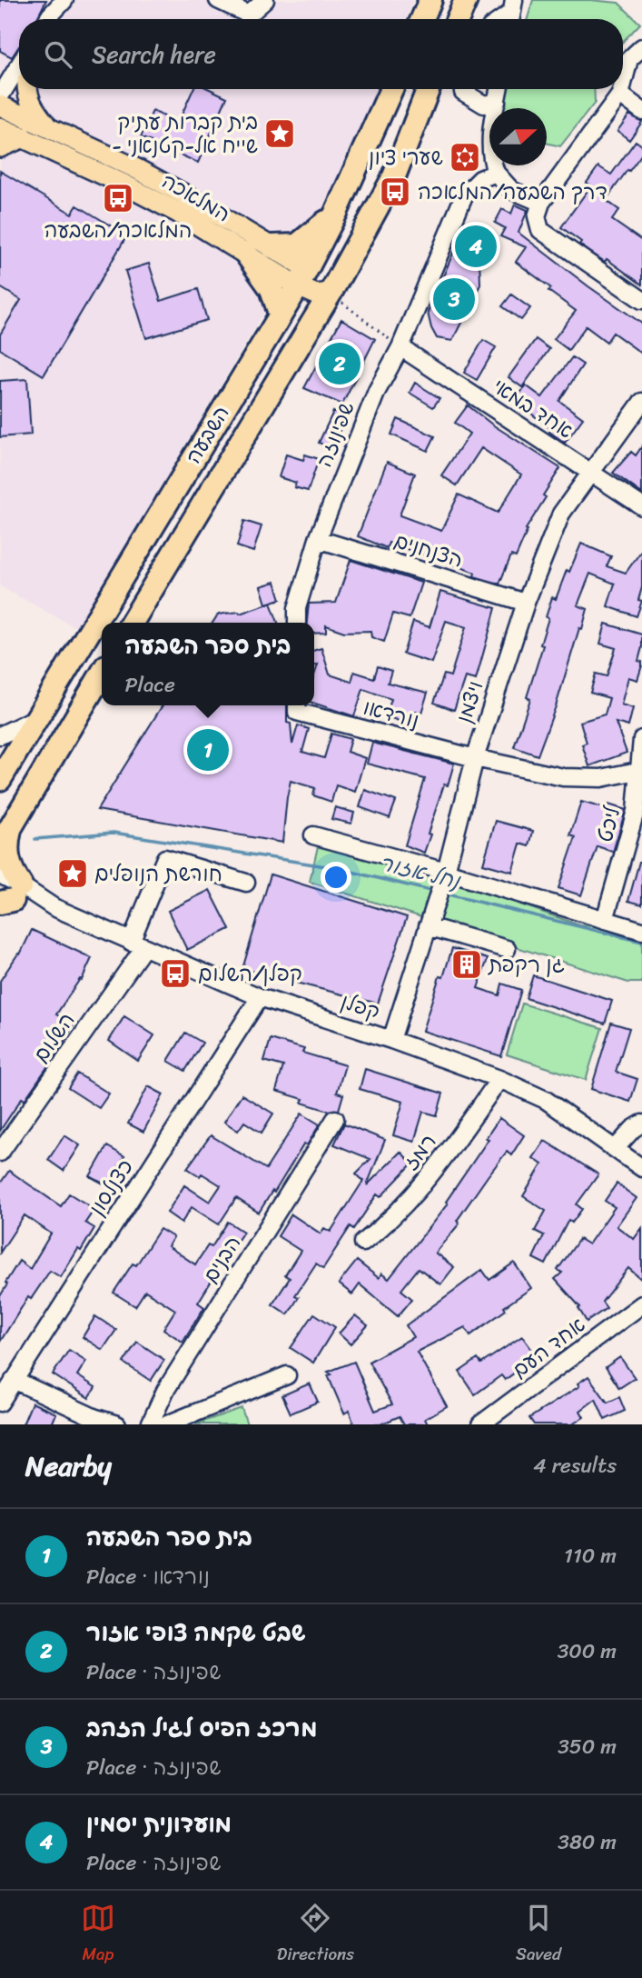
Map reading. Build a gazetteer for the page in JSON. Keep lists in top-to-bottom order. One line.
{"streets":{"highway":["השבעה"],"main road":["המלאכה"],"street":["אחד במאי","שפינוזה","הצנחנים","ויצמן","נורדאו","ליכט","קפלן","השלום","רמז","כצנלסון","הבנים","אחד העם"]},"crossings":[["המלאכה","השבעה"],["אחד במאי","שפינוזה"],["אחד במאי","ויצמן"],["שפינוזה","הצנחנים"],["הצנחנים","ויצמן"],["ויצמן","נורדאו"],["ויצמן","קפלן"],["נורדאו","ליכט"],["קפלן","השלום"],["קפלן","רמז"],["קפלן","כצנלסון"]],"water":["נחל אזור"],"places":{"place":["בית קברות עתיק - שייח אל-קטנאני","חורשת הנופלים"],"synagogue":["שערי ציון"],"bus stop":["דרך השבעה/המלאכה","המלאכה/השבעה","קפלן/השלום"],"building":["גן רקפת"]},"north":"right","page":{"search":"Search here","pins":["4","3","2","1"],"popup":["בית ספר השבעה","Place"],"heading":["Nearby","4 results"],"list":[{"mark":"1","name":"בית ספר השבעה","note":"Place · נורדאו","value":"110 m"},{"mark":"2","name":"שבט שקמה צופי אזור","note":"Place · שפינוזה","value":"300 m"},{"mark":"3","name":"מרכז הפיס לגיל הזהב","note":"Place · שפינוזה","value":"350 m"},{"mark":"4","name":"מועדונית יסמין","note":"Place · שפינוזה","value":"380 m"}],"nav":["Map","Directions","Saved"]}}
